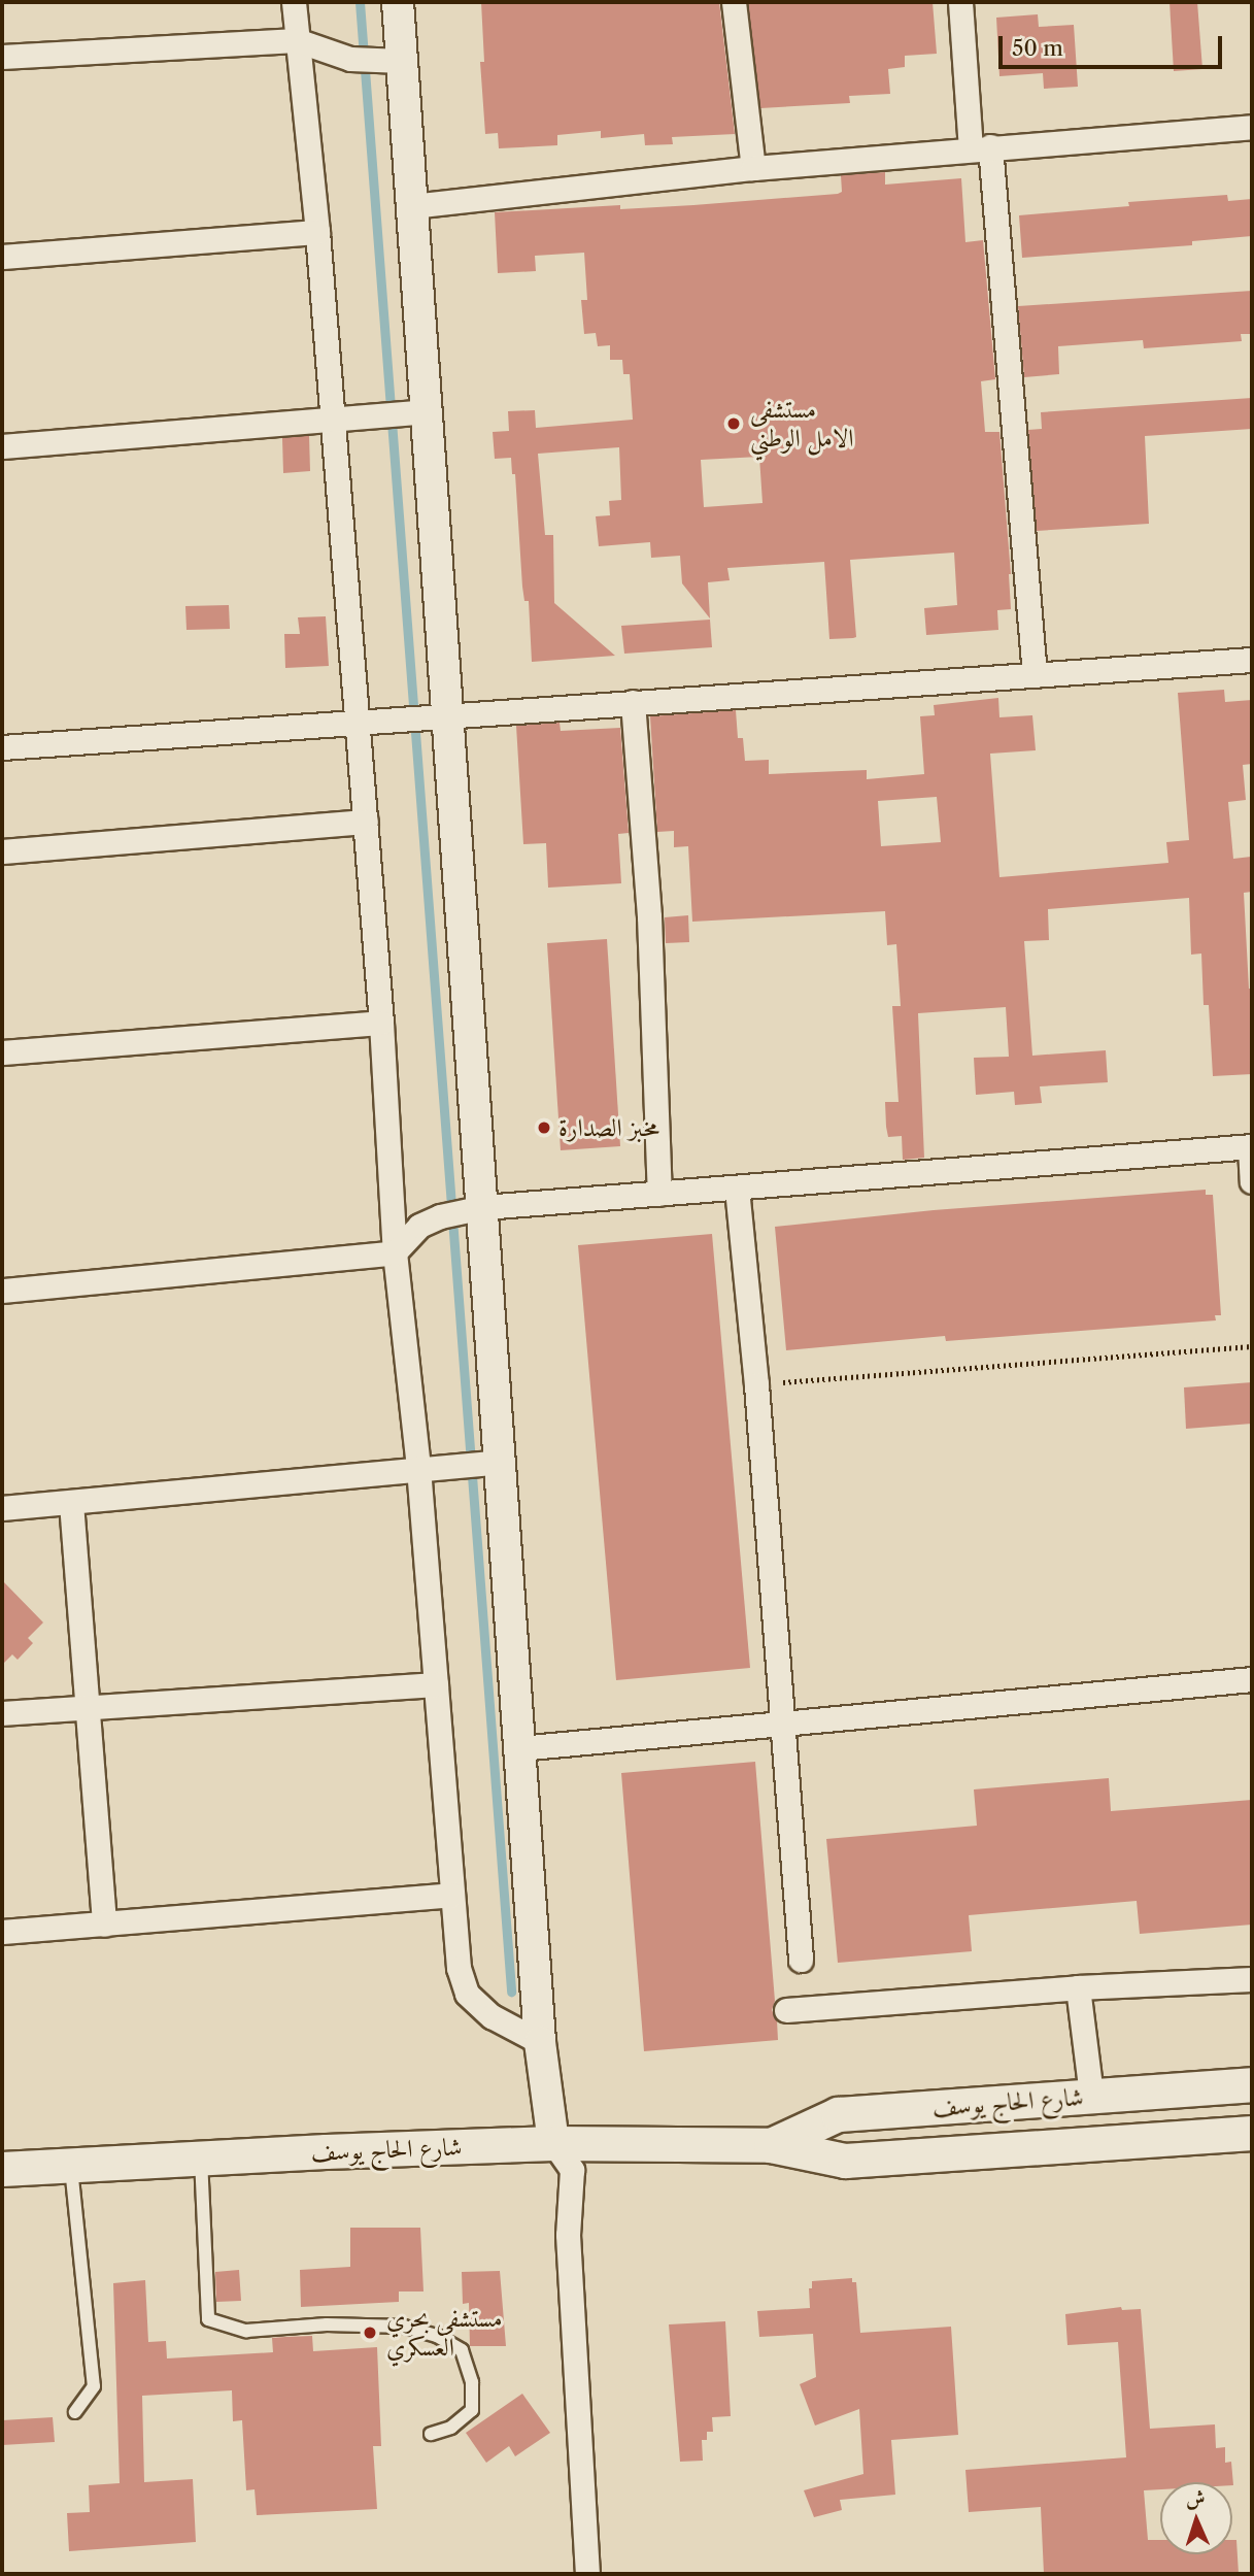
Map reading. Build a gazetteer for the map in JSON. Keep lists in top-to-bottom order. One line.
{"streets":{"main road":["شارع الحاج يوسف"]},"places":["مستشفى الامل الوطني","مخبز الصدارة","مستشفى بحري العسكري"],"scale_bar":"50 m","north":"top"}
